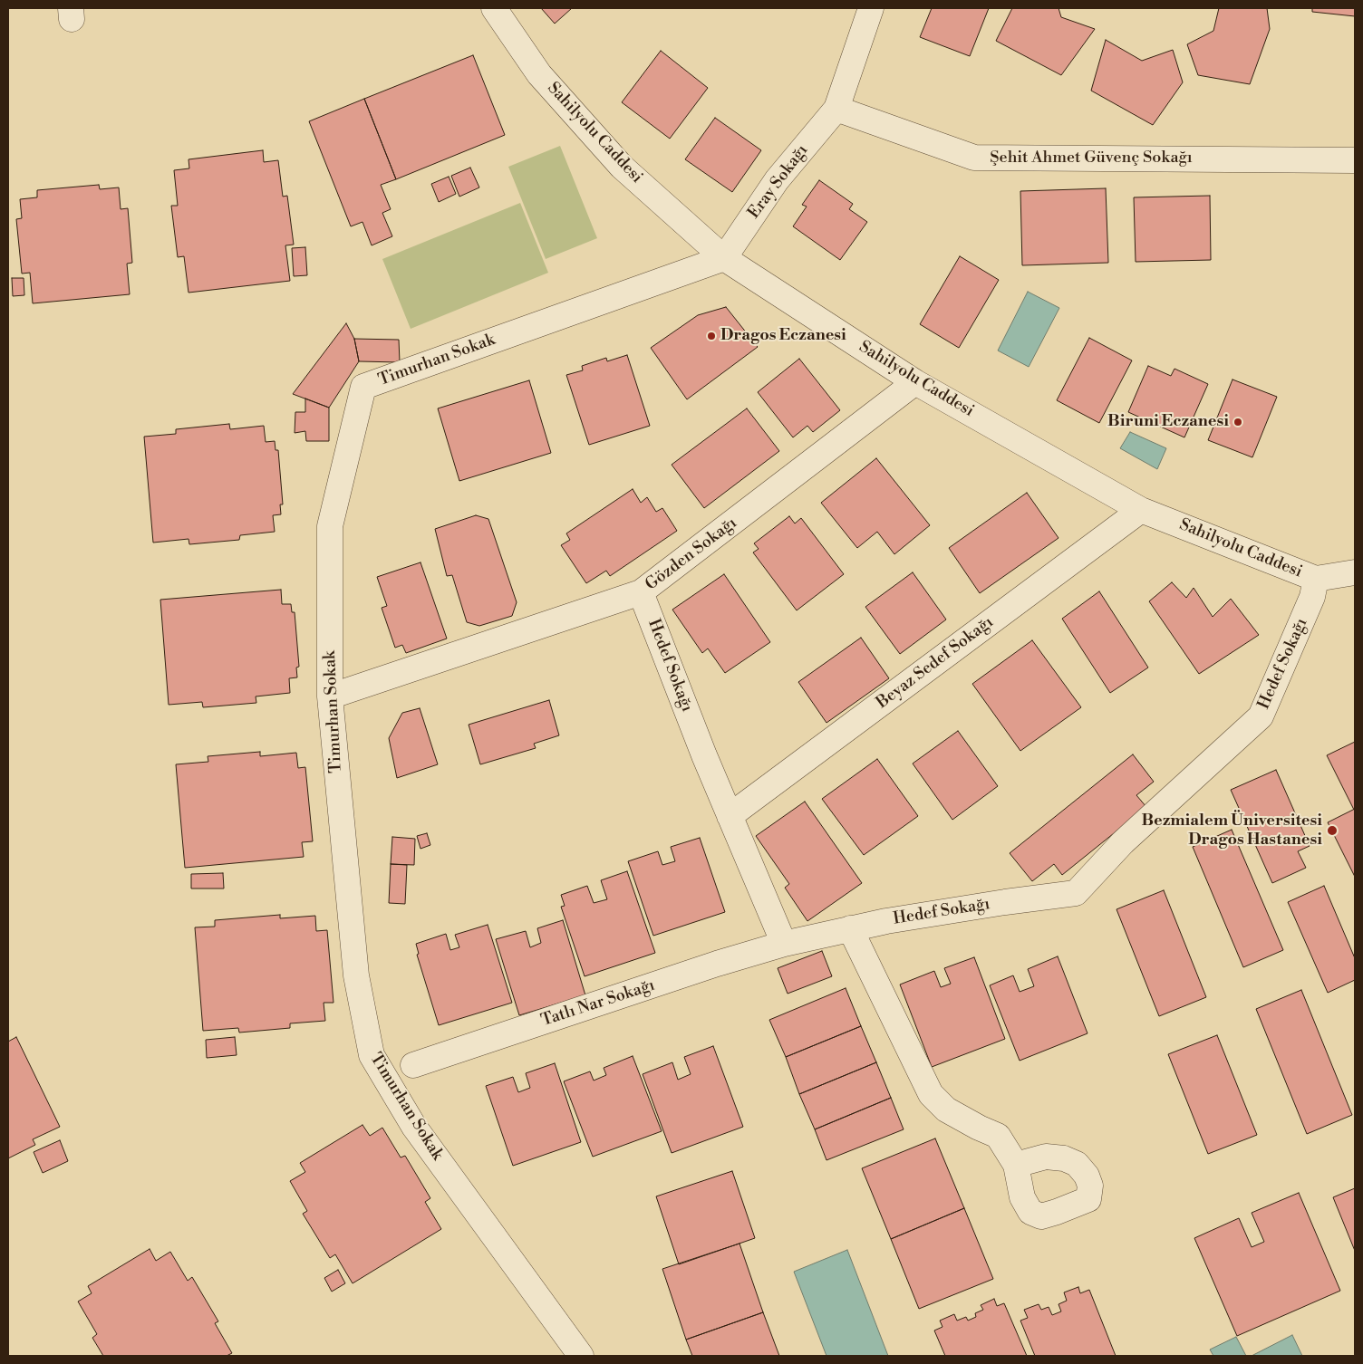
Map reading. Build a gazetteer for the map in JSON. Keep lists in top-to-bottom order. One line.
{"streets":{"street":["Sahilyolu Caddesi","Şehit Ahmet Güvenç Sokağı","Eray Sokağı","Timurhan Sokak","Gözden Sokağı","Beyaz Sedef Sokağı","Hedef Sokağı","Tatlı Nar Sokağı"]},"crossings":[["Sahilyolu Caddesi","Eray Sokağı"],["Sahilyolu Caddesi","Timurhan Sokak"],["Sahilyolu Caddesi","Gözden Sokağı"],["Sahilyolu Caddesi","Beyaz Sedef Sokağı"],["Sahilyolu Caddesi","Hedef Sokağı"],["Şehit Ahmet Güvenç Sokağı","Eray Sokağı"],["Eray Sokağı","Timurhan Sokak"],["Timurhan Sokak","Gözden Sokağı"],["Gözden Sokağı","Hedef Sokağı"],["Beyaz Sedef Sokağı","Hedef Sokağı"],["Hedef Sokağı","Tatlı Nar Sokağı"]],"places":["Dragos Eczanesi","Biruni Eczanesi","Bezmialem Üniversitesi Dragos Hastanesi"]}
